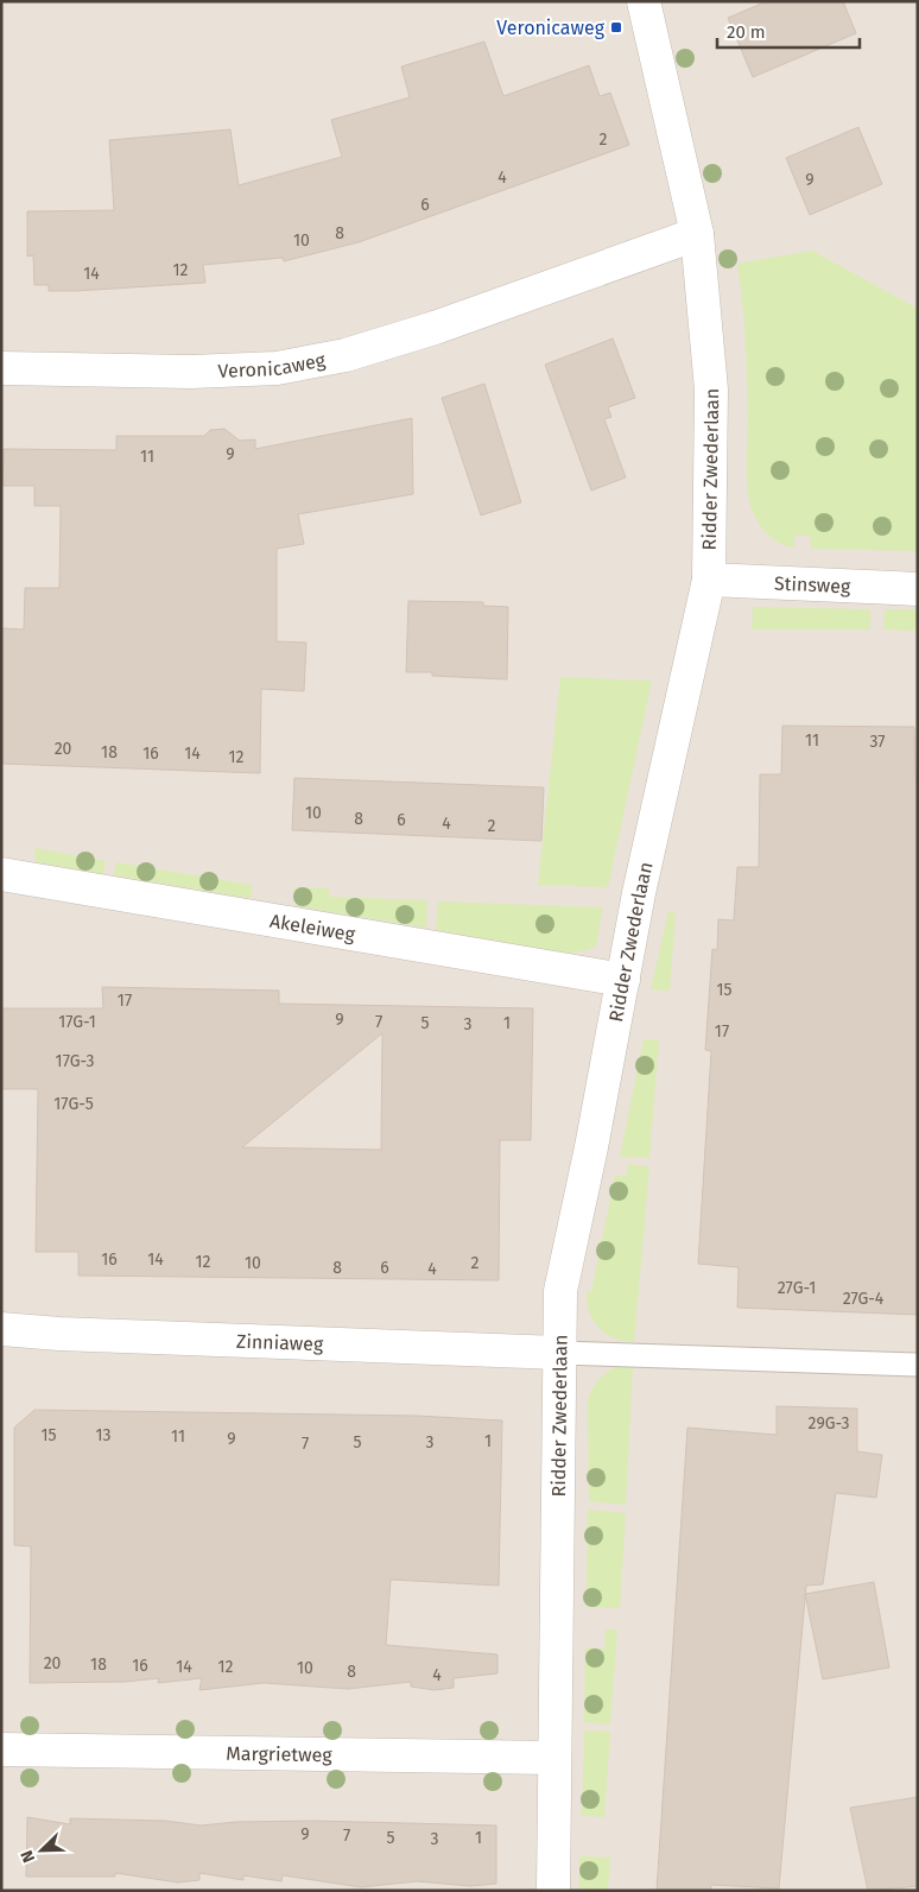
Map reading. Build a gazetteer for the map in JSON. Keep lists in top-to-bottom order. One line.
{"streets":{"street":["Veronicaweg","Ridder Zwederlaan","Stinsweg","Akeleiweg","Zinniaweg","Margrietweg"]},"crossings":[["Veronicaweg","Ridder Zwederlaan"],["Ridder Zwederlaan","Stinsweg"],["Ridder Zwederlaan","Akeleiweg"],["Ridder Zwederlaan","Zinniaweg"],["Ridder Zwederlaan","Margrietweg"]],"places":{"transit":["Veronicaweg"]},"house_numbers":["2","4","9","6","8","10","12","14","9","11","11","37","20","18","16","14","12","10","8","6","4","2","15","17","9","17G-1","7","5","1","3","17","17G-3","17G-5","16","14","12","10","2","8","6","4","27G-1","27G-4","29G-3","15","13","11","9","1","5","3","7","20","18","16","14","12","10","8","4","9","7","5","1","3"],"scale_bar":"20 m","north":"bottom left"}
